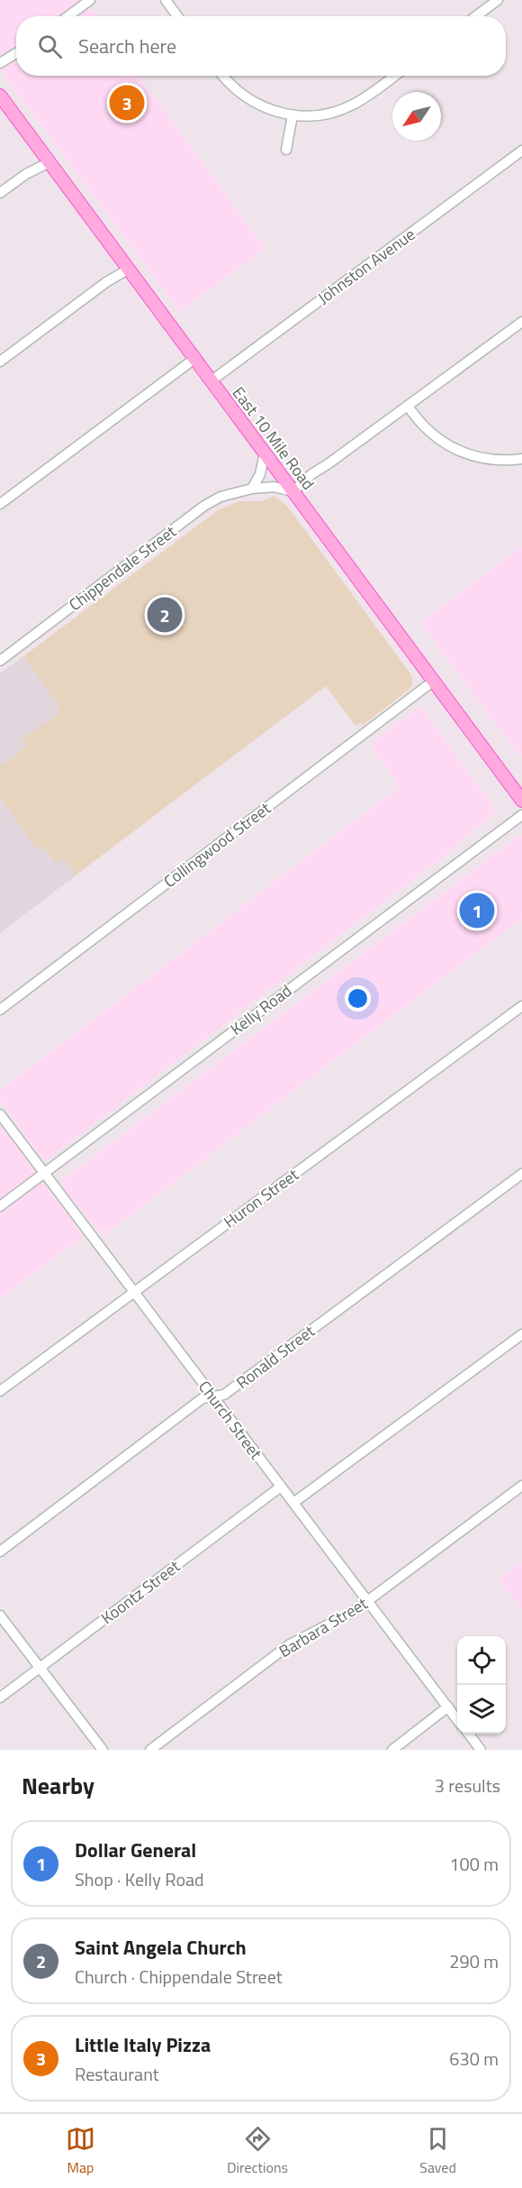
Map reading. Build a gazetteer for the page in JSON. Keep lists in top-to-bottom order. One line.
{"streets":{"main road":["East 10 Mile Road"],"street":["Johnston Avenue","Chippendale Street","Collingwood Street","Kelly Road","Huron Street","Ronald Street","Church Street","Koontz Street","Barbara Street"]},"crossings":[["Johnston Avenue","East 10 Mile Road"],["East 10 Mile Road","Chippendale Street"],["East 10 Mile Road","Collingwood Street"],["Kelly Road","Church Street"],["Huron Street","Church Street"],["Ronald Street","Church Street"],["Church Street","Koontz Street"],["Church Street","Barbara Street"]],"north":"bottom left","page":{"search":"Search here","pins":["3","2","1"],"heading":["Nearby","3 results"],"list":[{"mark":"1","name":"Dollar General","note":"Shop · Kelly Road","value":"100 m"},{"mark":"2","name":"Saint Angela Church","note":"Church · Chippendale Street","value":"290 m"},{"mark":"3","name":"Little Italy Pizza","note":"Restaurant","value":"630 m"}],"nav":["Map","Directions","Saved"]}}
